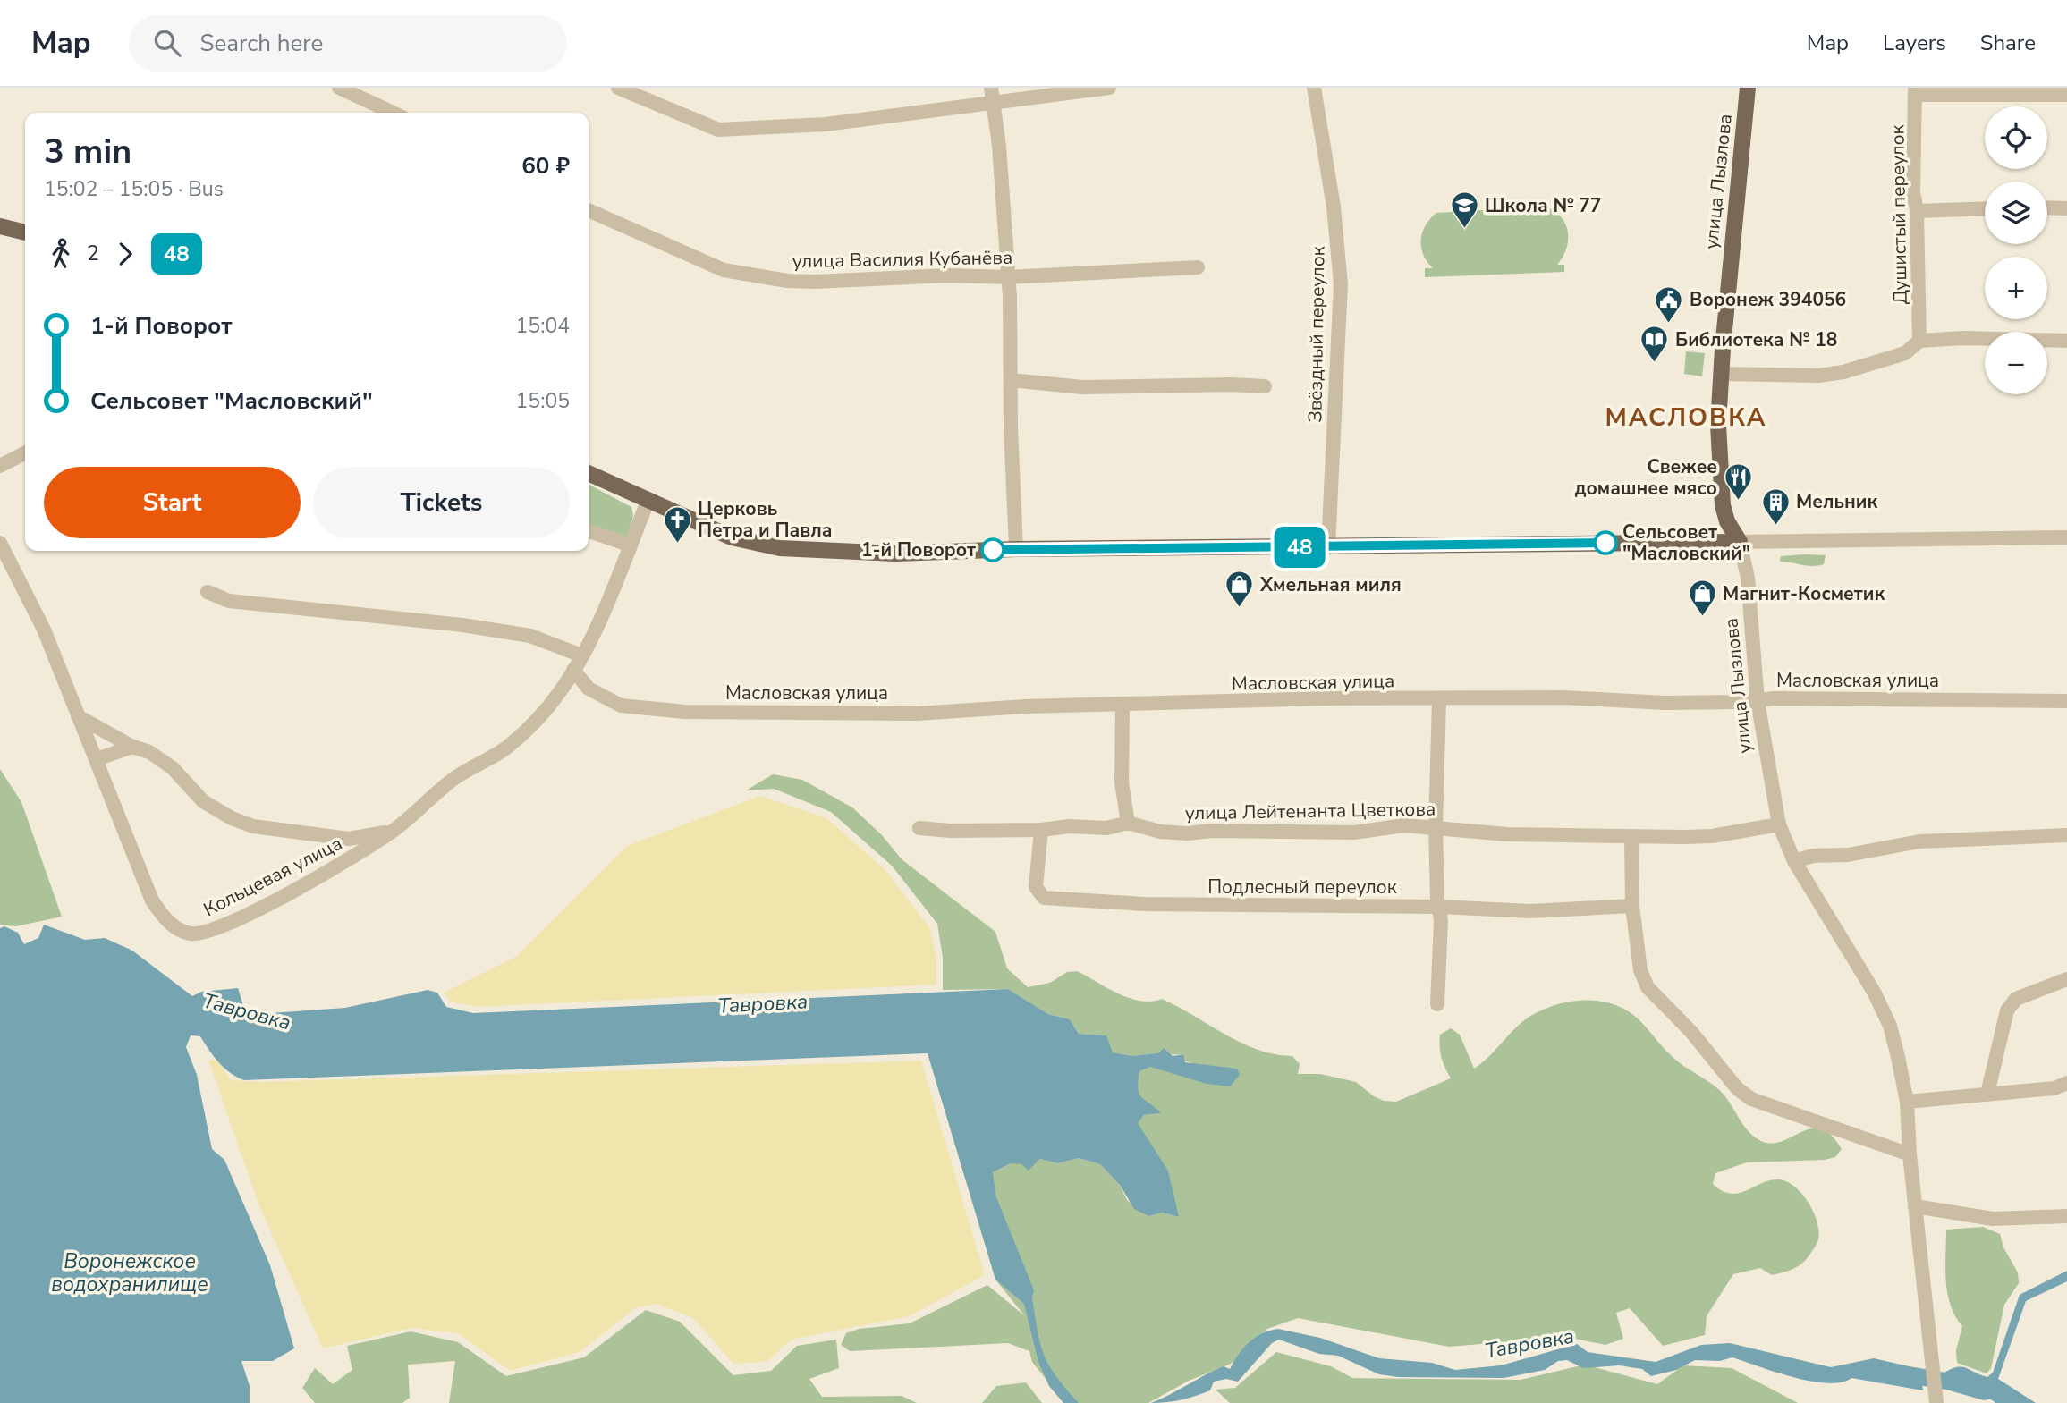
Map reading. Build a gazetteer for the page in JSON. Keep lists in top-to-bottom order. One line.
{"streets":{"main road":["улица Лызлова"],"street":["Душистый переулок","улица Василия Кубанёва","Звёздный переулок","Масловская улица","улица Лейтенанта Цветкова","Кольцевая улица","Подлесный переулок"]},"crossings":[["улица Лызлова","Масловская улица"],["улица Лызлова","улица Лейтенанта Цветкова"],["Масловская улица","Кольцевая улица"],["улица Лейтенанта Цветкова","Подлесный переулок"]],"districts":["МАСЛОВКА"],"water":["Тавровка","Воронежское водохранилище"],"places":{"school or university":["Школа № 77"],"public building":["Воронеж 394056"],"library":["Библиотека № 18"],"restaurant":["Свежее домашнее мясо"],"building":["Мельник"],"other":["Сельсовет \"Масловский\"","1-й Поворот"],"church":["Церковь Петра и Павла"],"shop":["Хмельная миля","Магнит-Косметик"]},"lines":["bus line 48"],"page":{"header":"Map","search":"Search here","nav":["Map","Layers","Share"],"on_map":"48","map_buttons":["+","−"],"heading":["3 min","15:02 – 15:05 · Bus","60 ₽"],"legs":["2","48"],"list":[{"name":"1-й Поворот","value":"15:04"},{"name":"Сельсовет \"Масловский\"","value":"15:05"}],"buttons":["Start","Tickets"]}}
